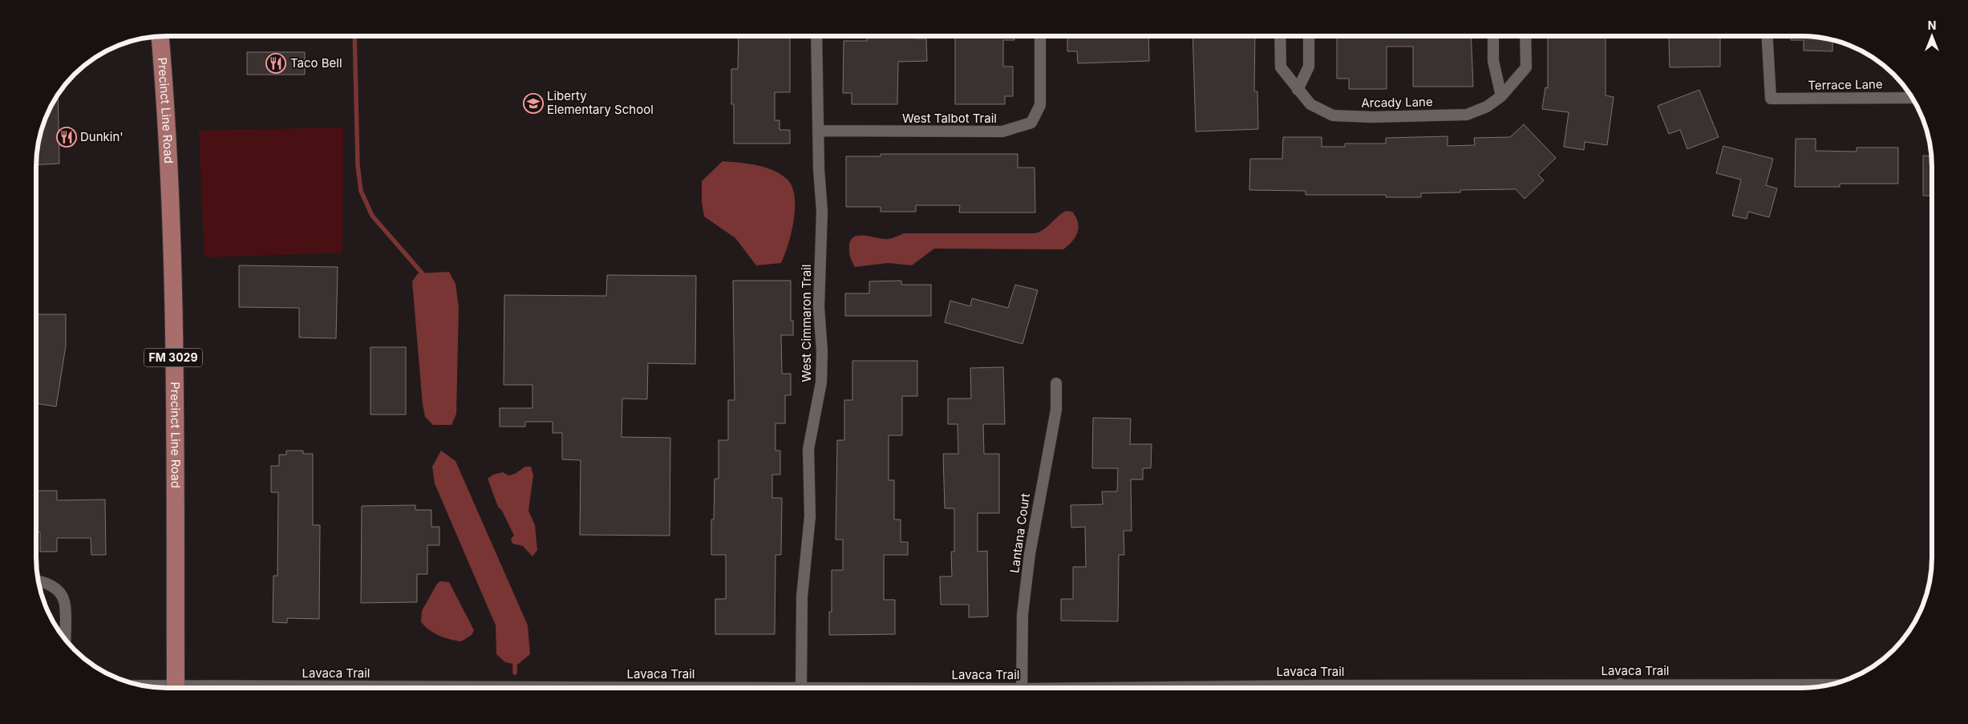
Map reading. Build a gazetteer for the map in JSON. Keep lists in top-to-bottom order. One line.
{"streets":{"main road":["Precinct Line Road","FM 3029"],"street":["Terrace Lane","Arcady Lane","West Talbot Trail","West Cimmaron Trail","Lantana Court","Lavaca Trail"]},"crossings":[["West Talbot Trail","West Cimmaron Trail"]],"places":{"restaurant":["Taco Bell","Dunkin'"],"school or university":["Liberty Elementary School"]},"north":"top"}
